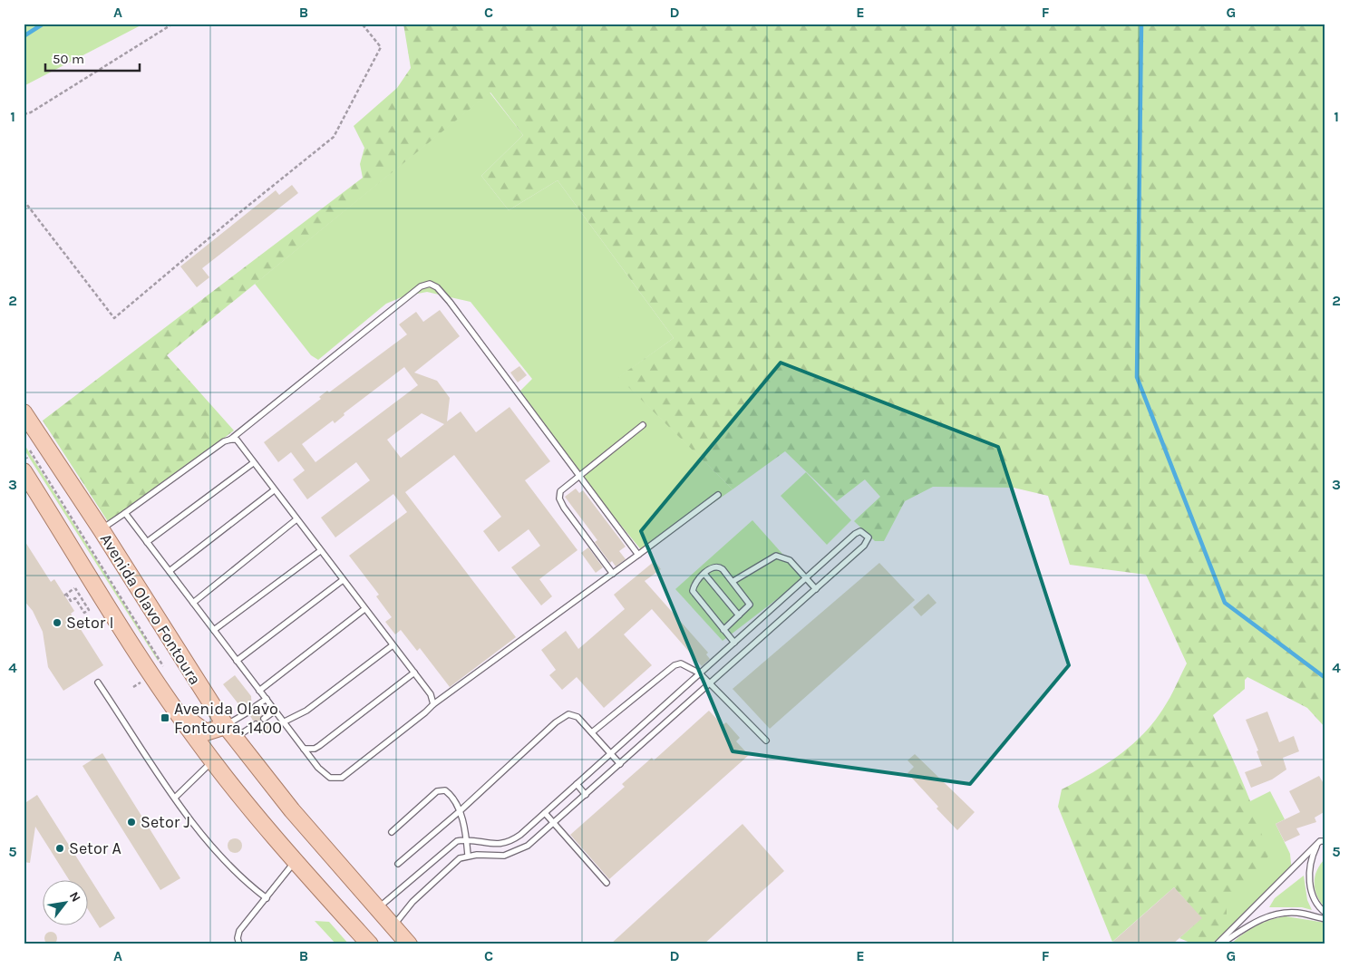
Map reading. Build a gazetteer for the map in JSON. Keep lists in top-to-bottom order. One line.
{"streets":{"main road":["Avenida Olavo Fontoura"]},"places":{"other":["Setor I","Setor J","Setor A"],"transit":["Avenida Olavo Fontoura, 1400"]},"scale_bar":"50 m","north":"top right","grid":{"columns":["A","B","C","D","E","F","G"],"rows":["1","2","3","4","5"]}}
